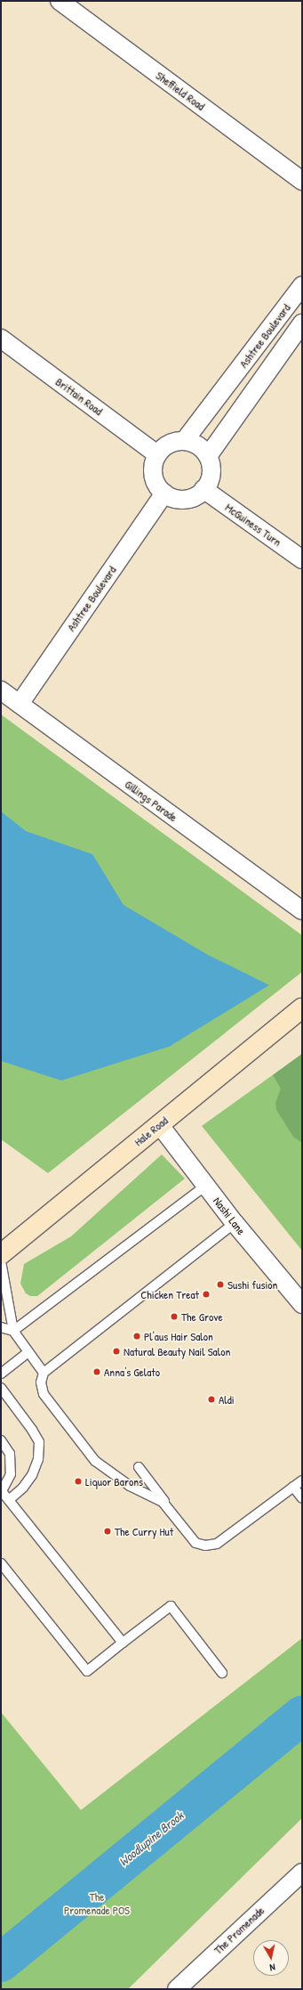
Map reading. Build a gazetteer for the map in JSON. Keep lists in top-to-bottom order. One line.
{"streets":{"main road":["Hale Road"],"street":["Sheffield Road","Ashtree Boulevard","Brittain Road","McGuiness Turn","Gillings Parade","Nashi Lane","The Promenade"]},"crossings":[["Ashtree Boulevard","Brittain Road"],["Ashtree Boulevard","McGuiness Turn"],["Ashtree Boulevard","Gillings Parade"],["Brittain Road","McGuiness Turn"],["Hale Road","Nashi Lane"]],"water":["Woodlupine Brook"],"parks":["The Promenade POS"],"places":["Sushi fusion","Chicken Treat","The Grove","Pl'aus Hair Salon","Natural Beauty Nail Salon","Anna's Gelato","Aldi","Liquor Barons","The Curry Hut"],"north":"bottom"}
